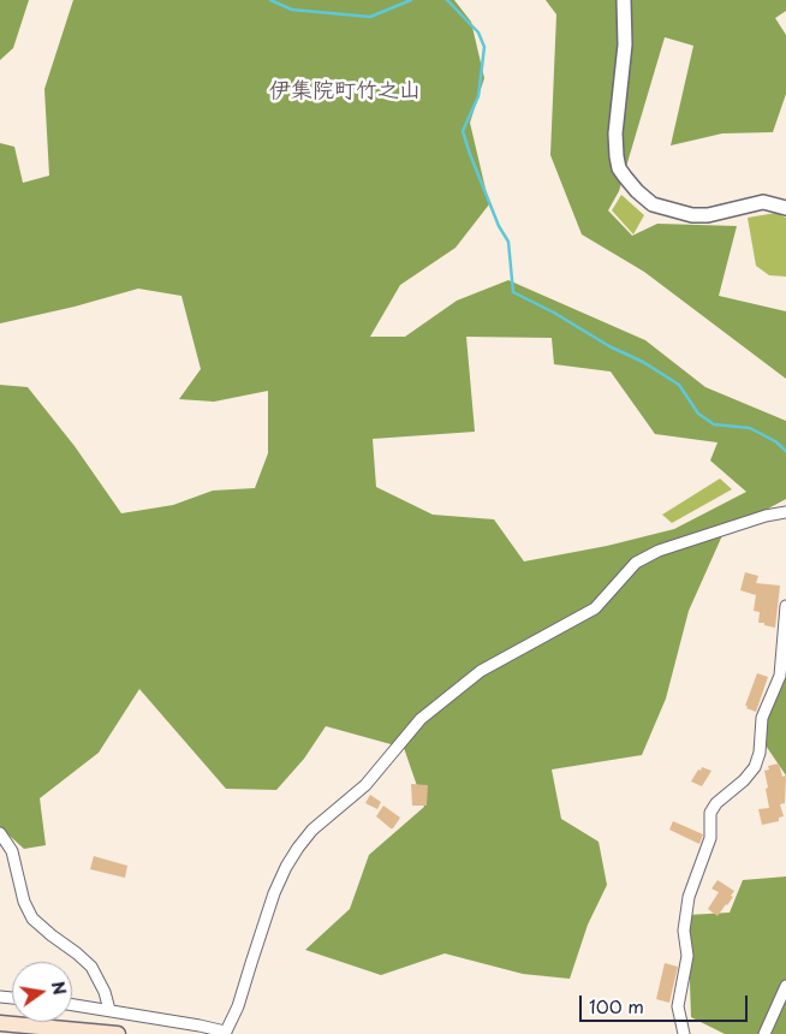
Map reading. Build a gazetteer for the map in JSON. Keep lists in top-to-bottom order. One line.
{"districts":["伊集院町竹之山"],"scale_bar":"100 m","north":"right"}
